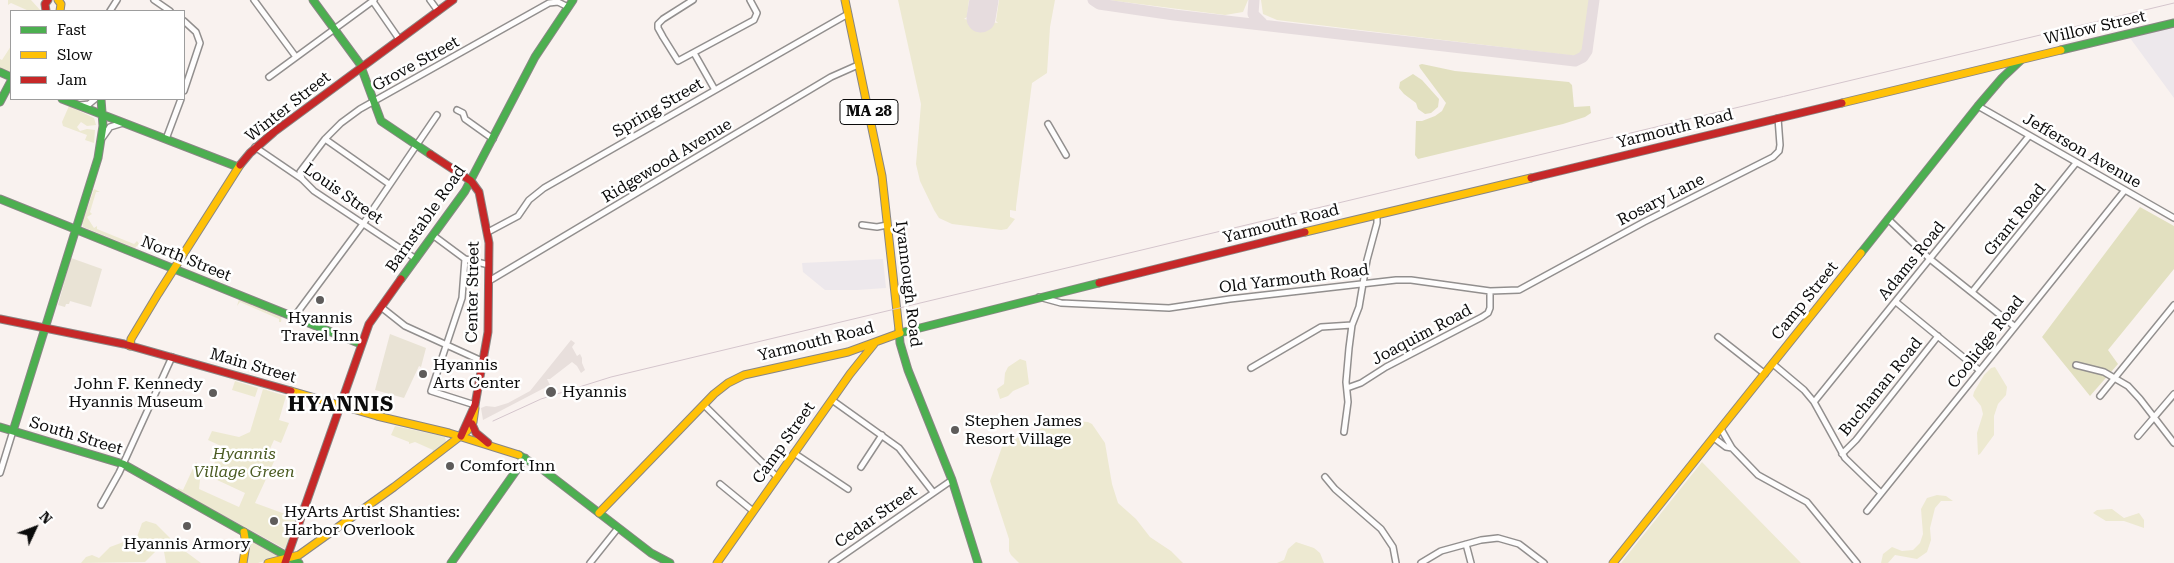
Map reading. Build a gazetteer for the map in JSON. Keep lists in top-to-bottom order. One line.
{"streets":{"main road":["Willow Street","Winter Street","MA 28","Yarmouth Road","Barnstable Road","North Street","Iyannough Road","Center Street","Camp Street","Main Street","South Street"],"street":["Grove Street","Spring Street","Jefferson Avenue","Ridgewood Avenue","Louis Street","Rosary Lane","Grant Road","Adams Road","Old Yarmouth Road","Joaquim Road","Coolidge Road","Buchanan Road","Cedar Street"]},"crossings":[["Willow Street","Yarmouth Road"],["Willow Street","Camp Street"],["Grove Street","Louis Street"],["Grove Street","Barnstable Road"],["Winter Street","Louis Street"],["Winter Street","North Street"],["Winter Street","Main Street"],["Spring Street","Iyannough Road"],["Spring Street","Center Street"],["Yarmouth Road","Rosary Lane"],["Yarmouth Road","Old Yarmouth Road"],["Yarmouth Road","Iyannough Road"],["Yarmouth Road","Camp Street"],["Yarmouth Road","Main Street"],["Jefferson Avenue","Grant Road"],["Jefferson Avenue","Adams Road"],["Jefferson Avenue","Camp Street"],["Jefferson Avenue","Coolidge Road"],["Ridgewood Avenue","Iyannough Road"],["Ridgewood Avenue","Center Street"],["Louis Street","Barnstable Road"],["Rosary Lane","Old Yarmouth Road"],["Barnstable Road","North Street"],["Barnstable Road","Center Street"],["Barnstable Road","Main Street"],["Barnstable Road","South Street"],["Old Yarmouth Road","Joaquim Road"],["Iyannough Road","Cedar Street"],["Center Street","Main Street"],["Camp Street","Cedar Street"]],"districts":["HYANNIS"],"parks":["Hyannis Village Green"],"places":["Hyannis Travel Inn","Hyannis Arts Center","Hyannis","John F. Kennedy Hyannis Museum","Stephen James Resort Village","Comfort Inn","HyArts Artist Shanties: Harbor Overlook","Hyannis Armory"],"legend":["Fast","Slow","Jam"],"north":"top right"}
